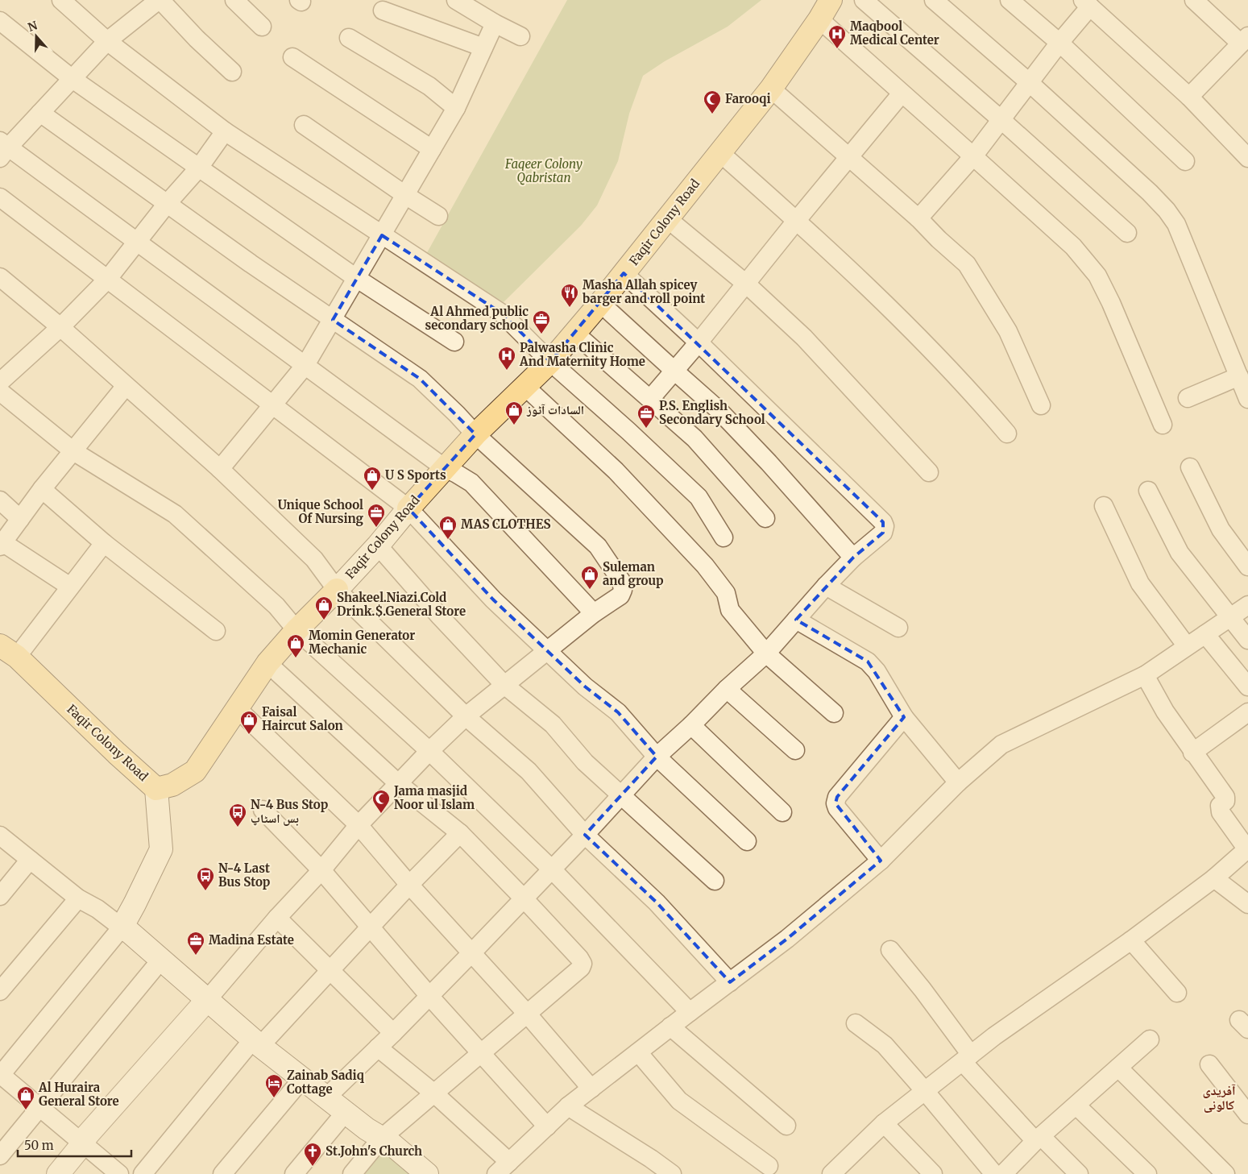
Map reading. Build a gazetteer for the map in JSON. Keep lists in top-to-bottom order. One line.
{"streets":{"main road":["Faqir Colony Road"]},"districts":["آفریدی کالونی"],"parks":["Faqeer Colony Qabristan"],"places":{"hospital":["Maqbool Medical Center","Palwasha Clinic And Maternity Home"],"mosque":["Farooqi","Jama masjid Noor ul Islam"],"restaurant":["Masha Allah spicey barger and roll point"],"office":["Al Ahmed public secondary school","P.S. English Secondary School","Unique School Of Nursing","Madina Estate"],"shop":["السادات آٹوز","U S Sports","MAS CLOTHES","Suleman and group","Shakeel.Niazi.Cold Drink.$.General Store","Momin Generator Mechanic","Faisal Haircut Salon","Al Huraira General Store"],"bus stop":["N-4 Bus Stop بس اسٹاپ","N-4 Last Bus Stop"],"hotel":["Zainab Sadiq Cottage"],"church":["St.John's Church"]},"scale_bar":"50 m","north":"top"}
